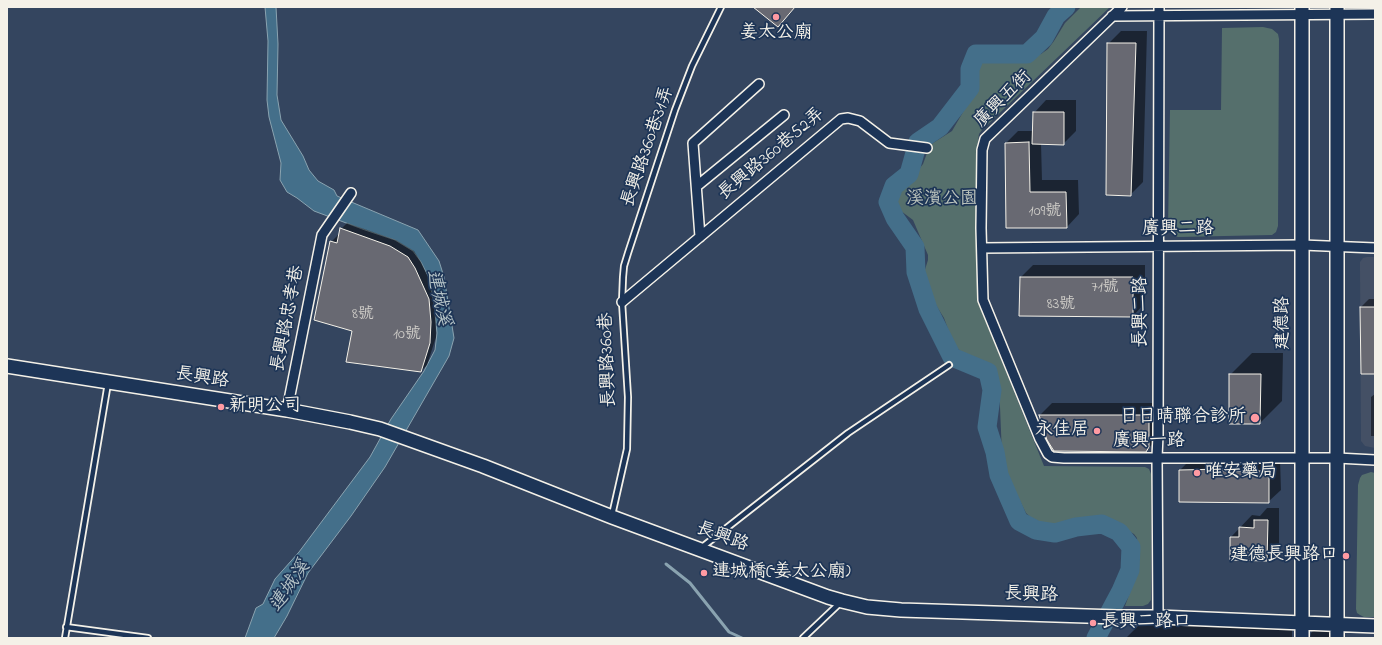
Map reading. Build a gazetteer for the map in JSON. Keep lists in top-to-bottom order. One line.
{"streets":{"main road":["建德路","長興路"],"street":["廣興五街","長興路360巷52弄","廣興二路","長興二路","長興路忠孝巷","長興路360巷","廣興一路"],"lane":["長興路360巷31弄"]},"crossings":[["廣興五街","廣興二路"],["廣興五街","廣興一路"],["長興路360巷31弄","長興路360巷"],["長興路360巷52弄","長興路360巷"],["廣興二路","長興二路"],["廣興二路","建德路"],["廣興二路","廣興一路"],["長興二路","長興路"],["長興二路","廣興一路"],["長興路忠孝巷","長興路"],["建德路","廣興一路"],["長興路360巷","長興路"]],"water":["連城溪"],"parks":["溪濱公園"],"places":["姜太公廟","新明公司","日日晴聯合診所","永佳居","唯安藥局","建德長興路口","連城橋(姜太公廟)","長興二路口"],"house_numbers":["109號","71號","83號","8號","10號"]}
